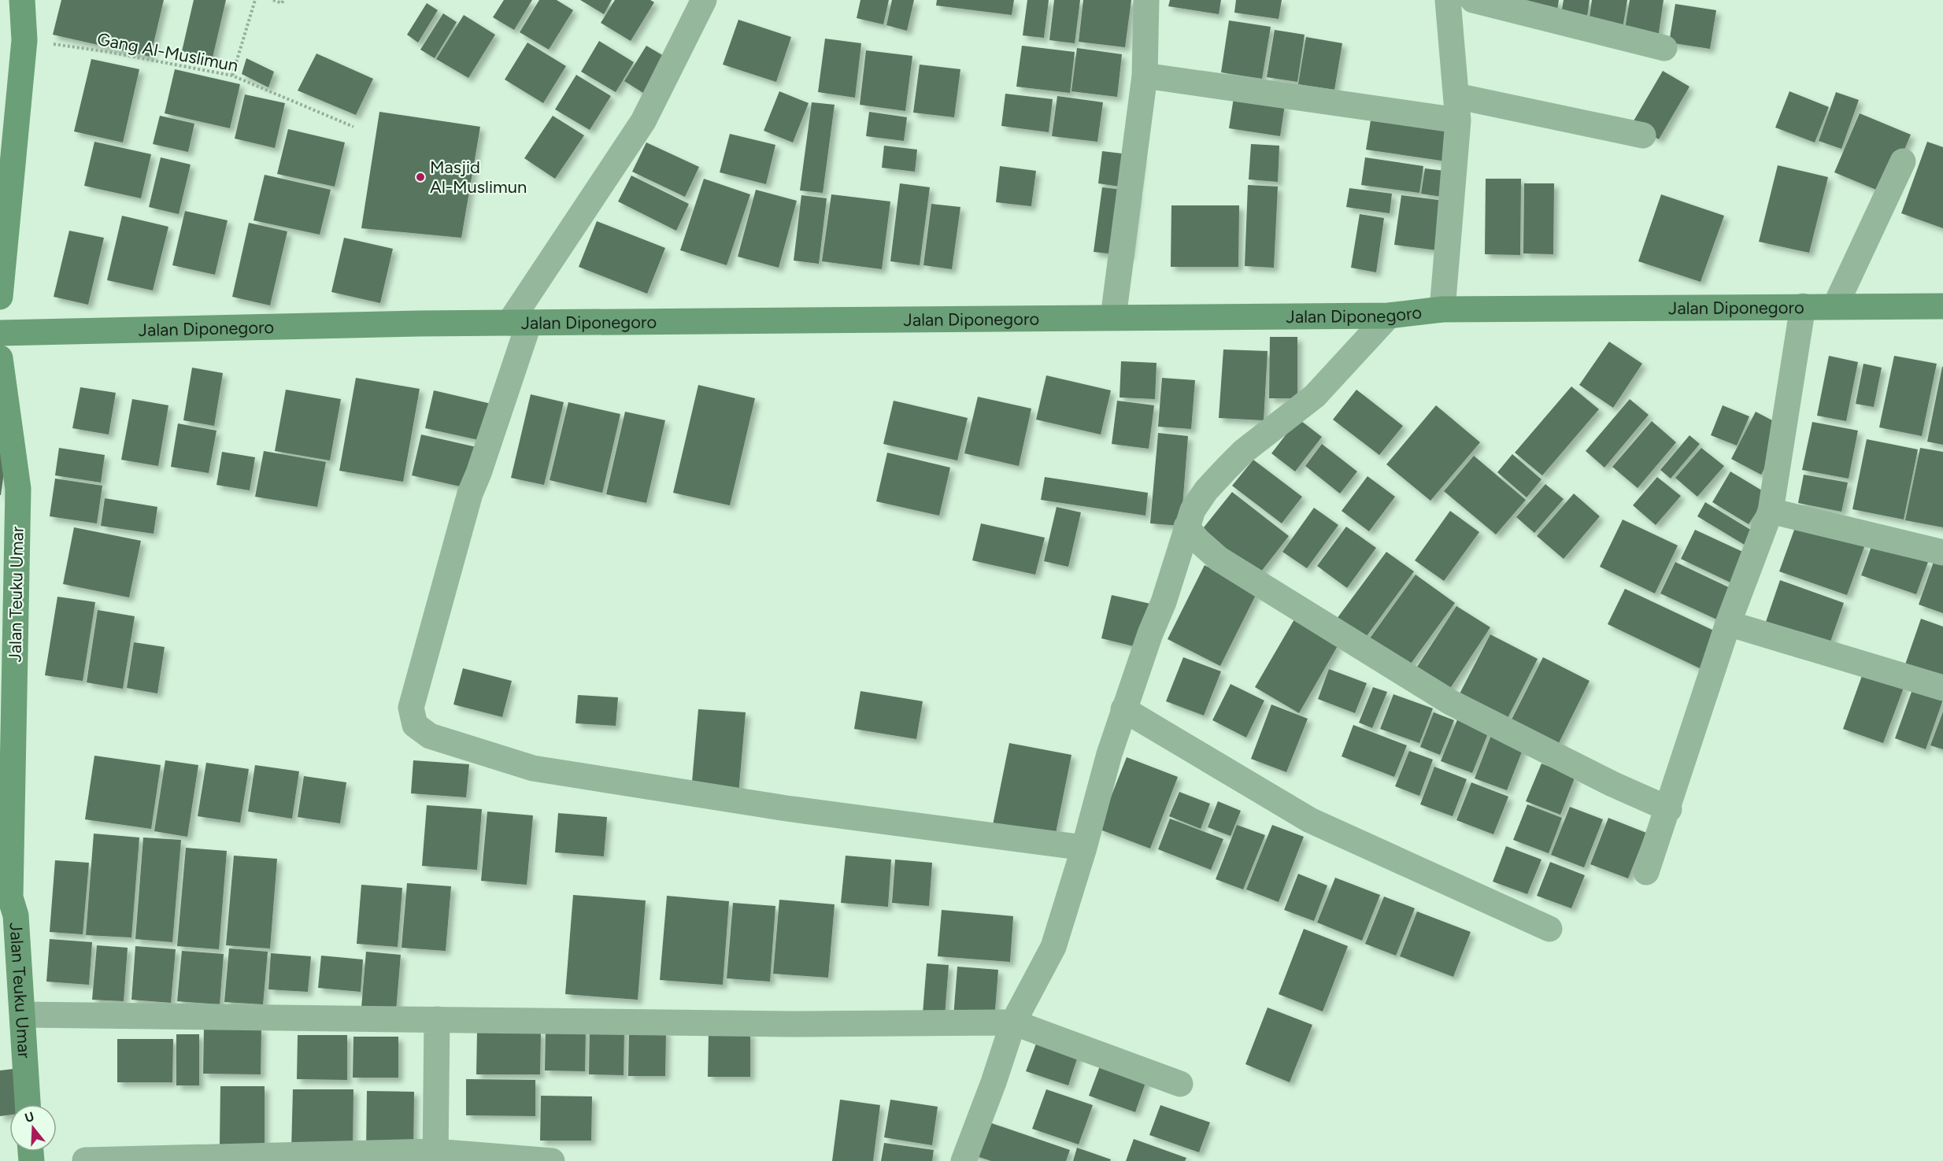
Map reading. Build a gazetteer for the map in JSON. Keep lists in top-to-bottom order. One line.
{"streets":{"street":["Jalan Diponegoro","Jalan Teuku Umar"],"path":["Gang Al-Muslimun"]},"places":["Masjid Al-Muslimun"],"north":"top"}
